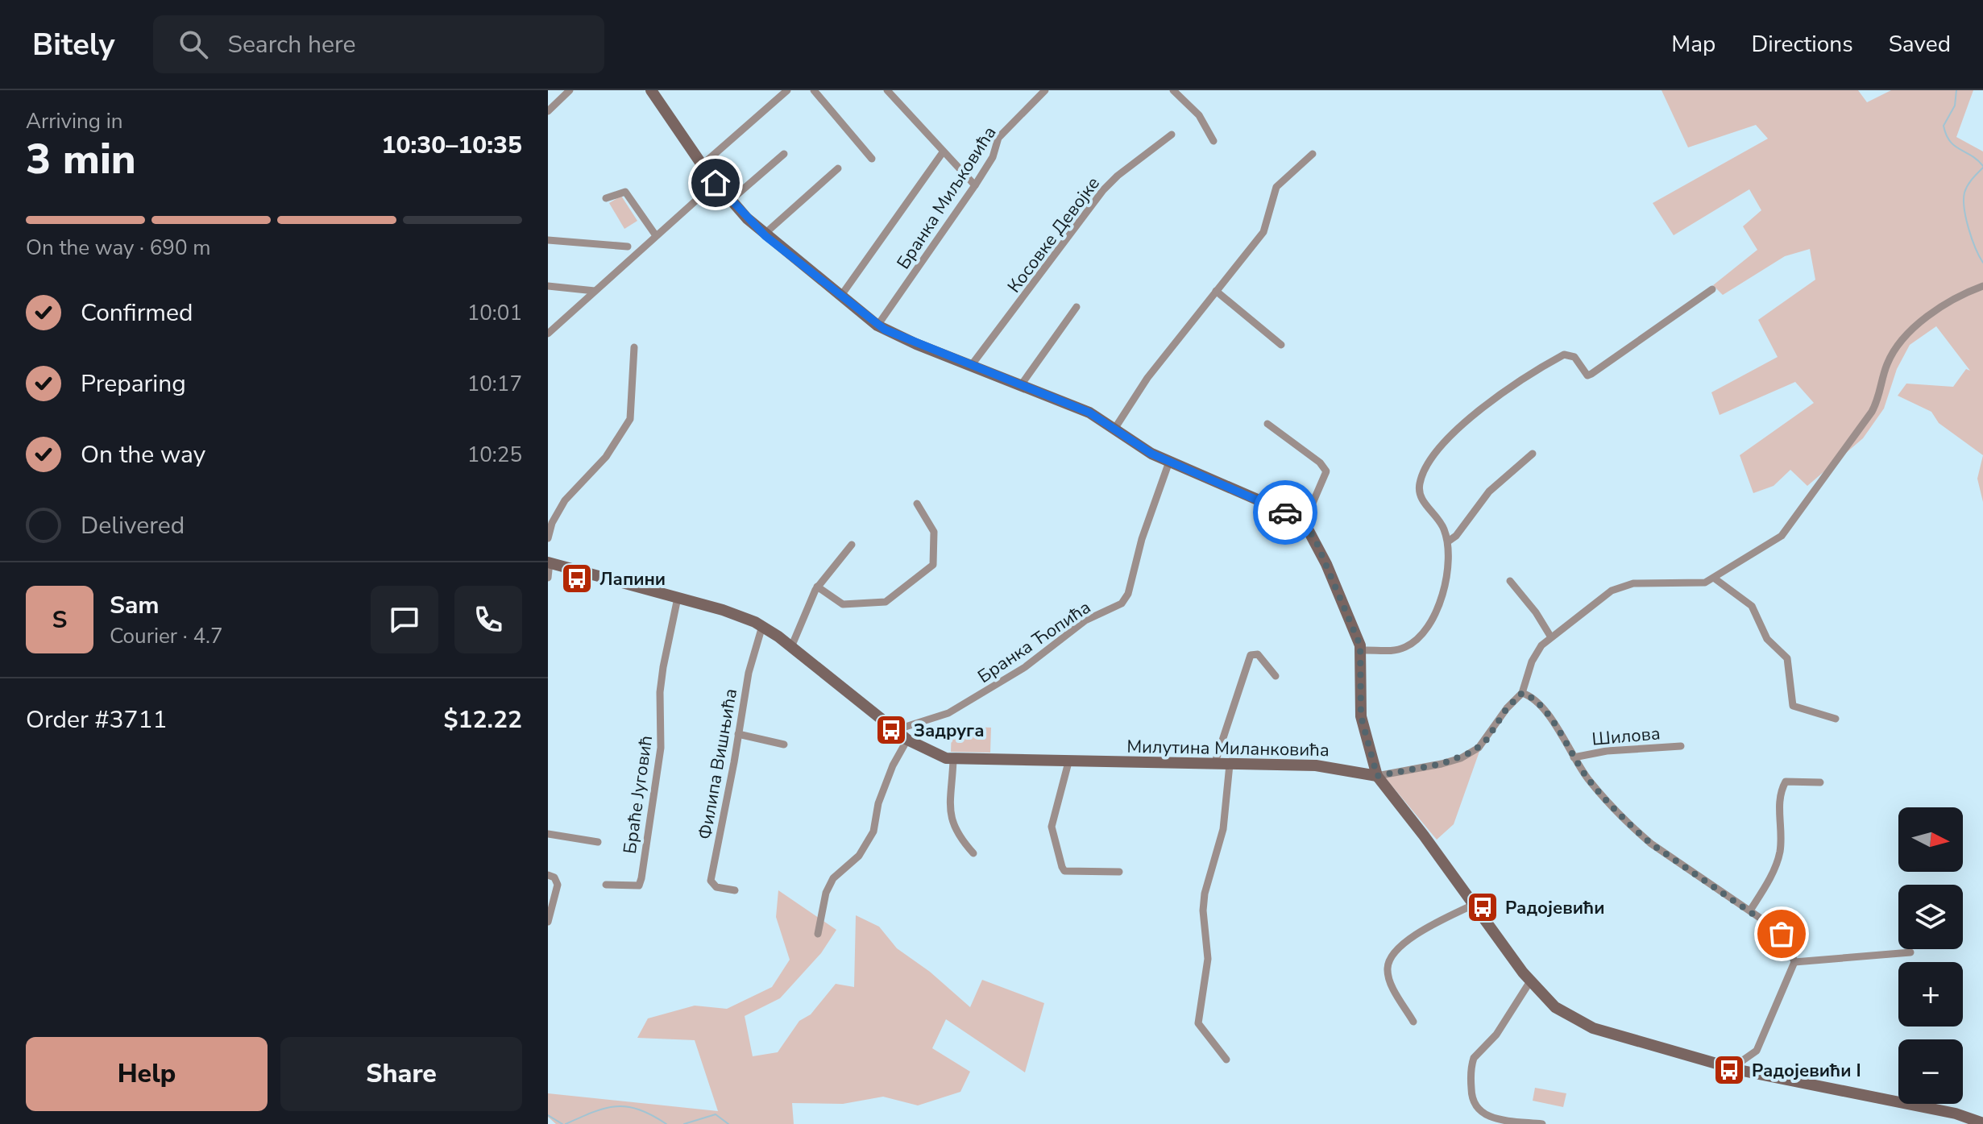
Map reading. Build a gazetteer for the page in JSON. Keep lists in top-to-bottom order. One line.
{"streets":{"main road":["Милутина Миланковића"],"street":["Бранка Миљковића","Косовке Девојке","Бранка Ћопића","Шилова","Филипа Вишњића","Браће Југовић"]},"crossings":[["Бранка Ћопића","Милутина Миланковића"],["Милутина Миланковића","Филипа Вишњића"],["Милутина Миланковића","Браће Југовић"]],"places":{"bus stop":["Лапини","Задруга","Радојевићи","Радојевићи I"]},"north":"right","page":{"header":"Bitely","search":"Search here","nav":["Map","Directions","Saved"],"heading":["3 min","Arriving in","10:30–10:35"],"panel":["Sam","Courier · 4.7","Order #3711","$12.22"],"bar":"On the way · 690 m","list":[["Confirmed","10:01"],["Preparing","10:17"],["On the way","10:25"],"Delivered"],"round":"S","map_buttons":["+","−"],"buttons":["Help","Share"]}}
